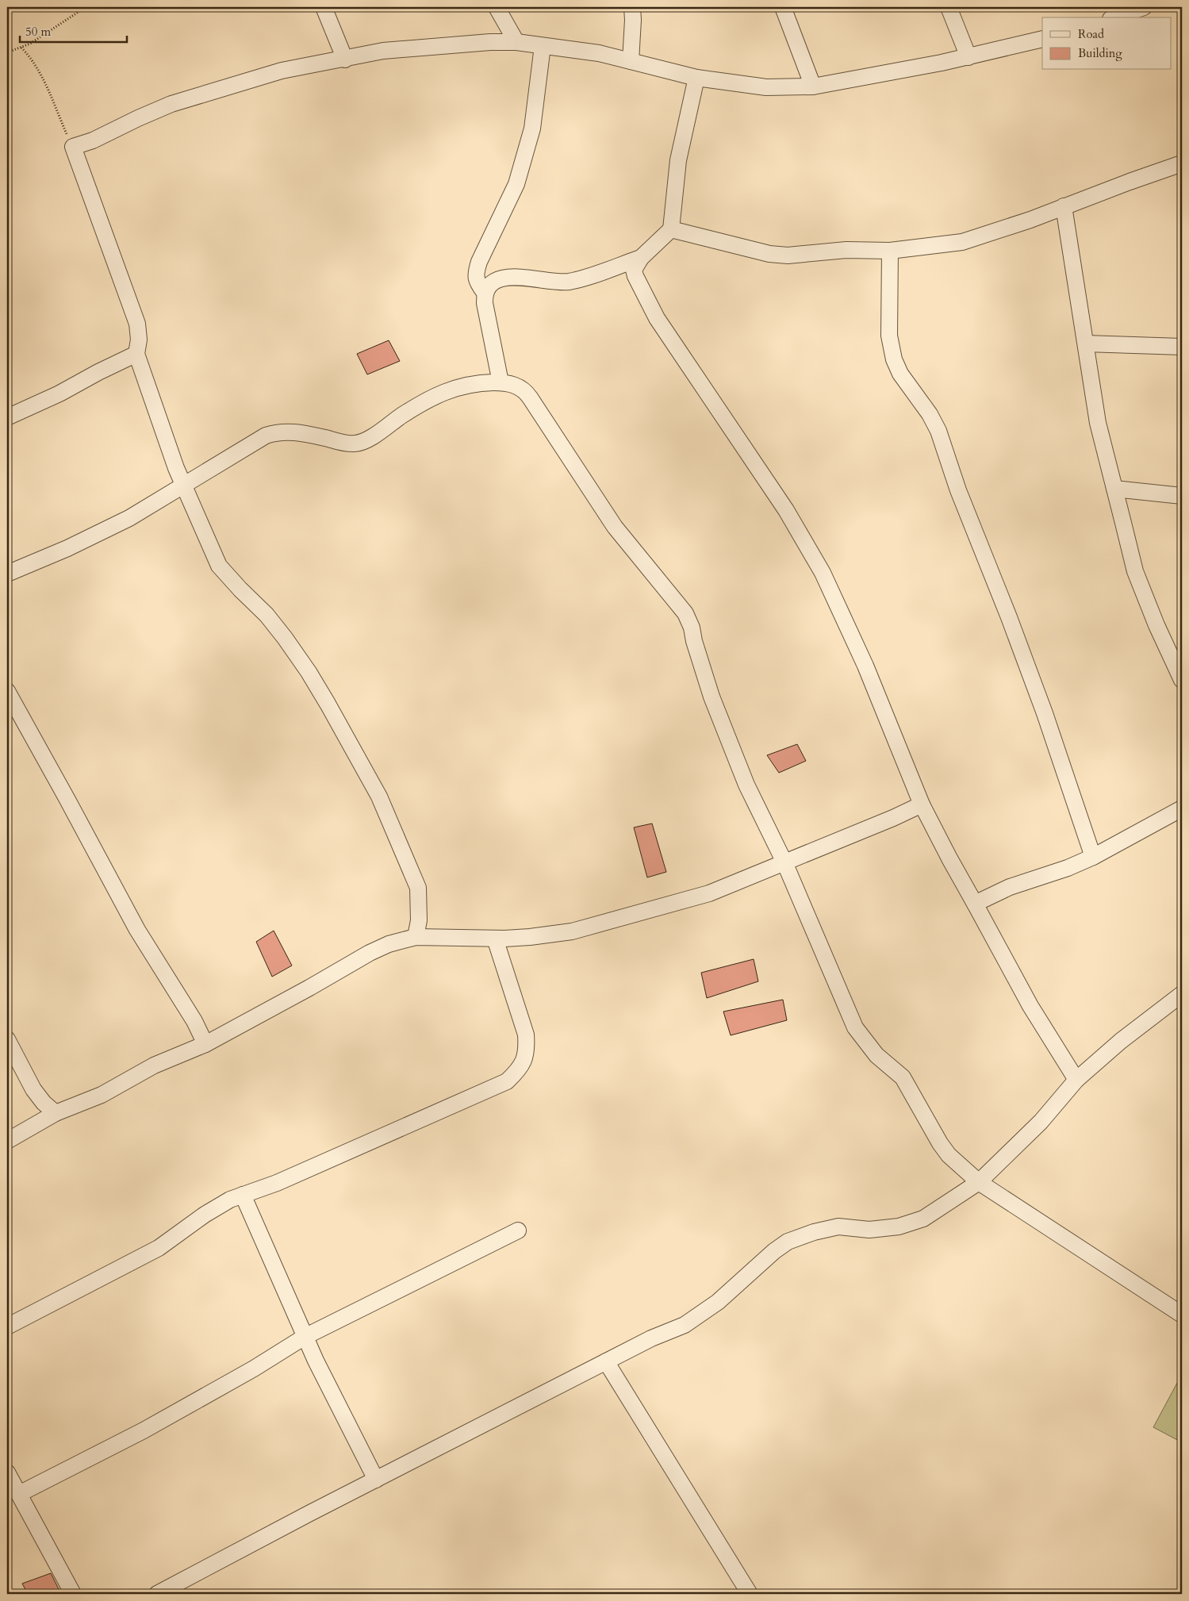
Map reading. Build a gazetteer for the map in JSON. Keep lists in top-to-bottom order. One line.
{"legend":["Road","Building"],"scale_bar":"50 m"}
